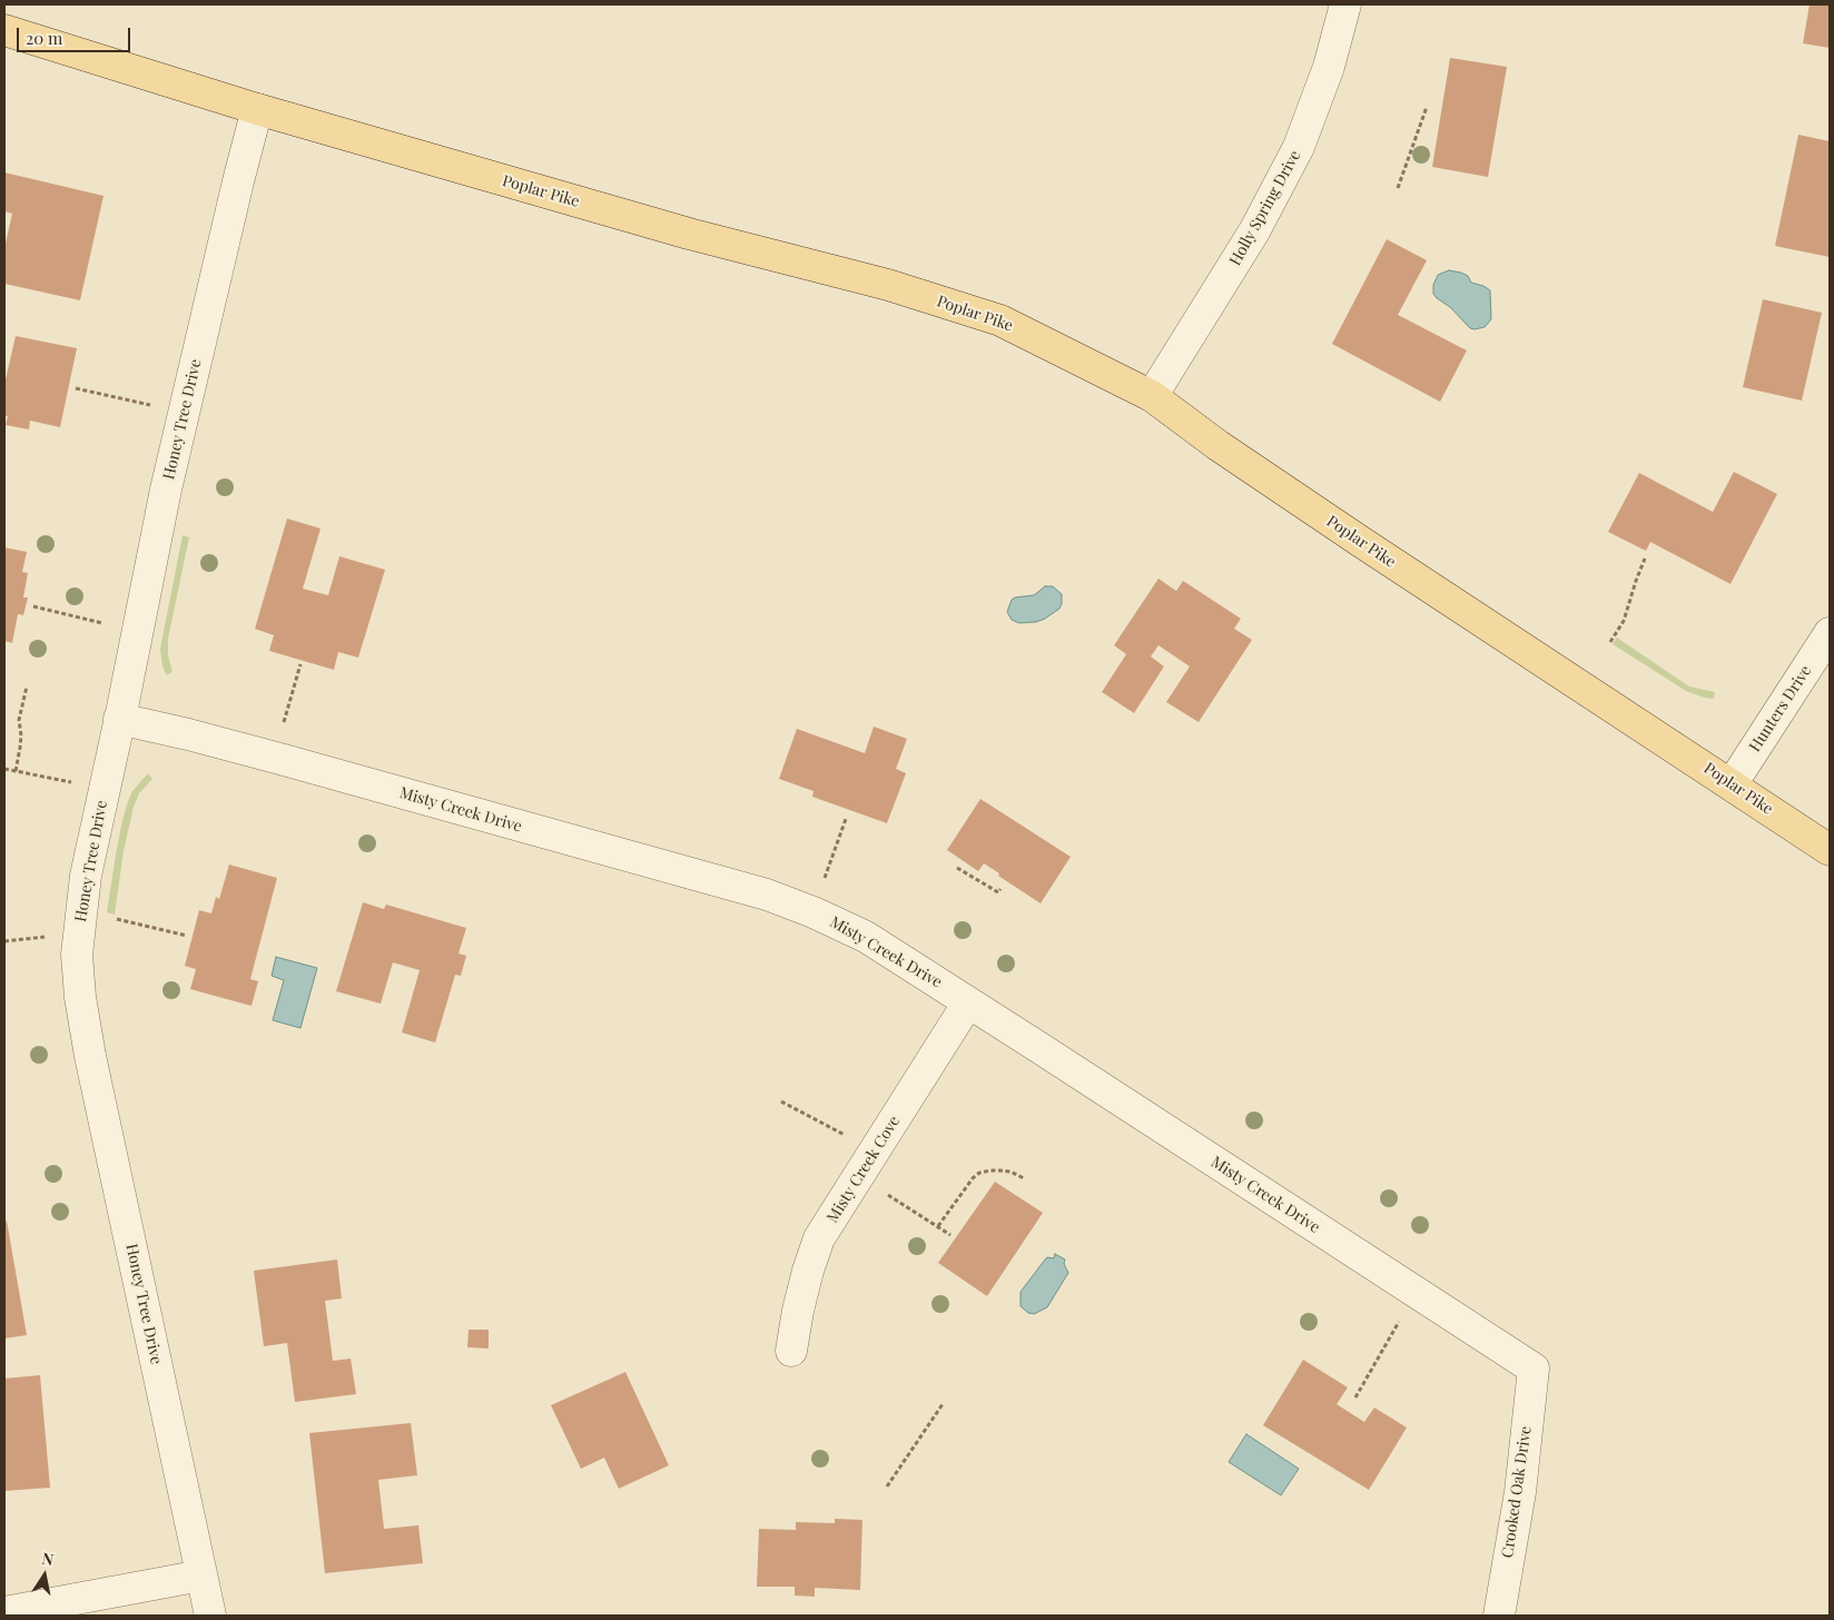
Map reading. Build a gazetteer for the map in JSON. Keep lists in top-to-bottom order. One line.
{"streets":{"main road":["Poplar Pike"],"street":["Holly Spring Drive","Honey Tree Drive","Hunters Drive","Misty Creek Drive","Misty Creek Cove","Crooked Oak Drive"]},"crossings":[["Poplar Pike","Holly Spring Drive"],["Poplar Pike","Honey Tree Drive"],["Poplar Pike","Hunters Drive"],["Honey Tree Drive","Misty Creek Drive"],["Misty Creek Drive","Misty Creek Cove"],["Misty Creek Drive","Crooked Oak Drive"]],"scale_bar":"20 m","north":"top"}
